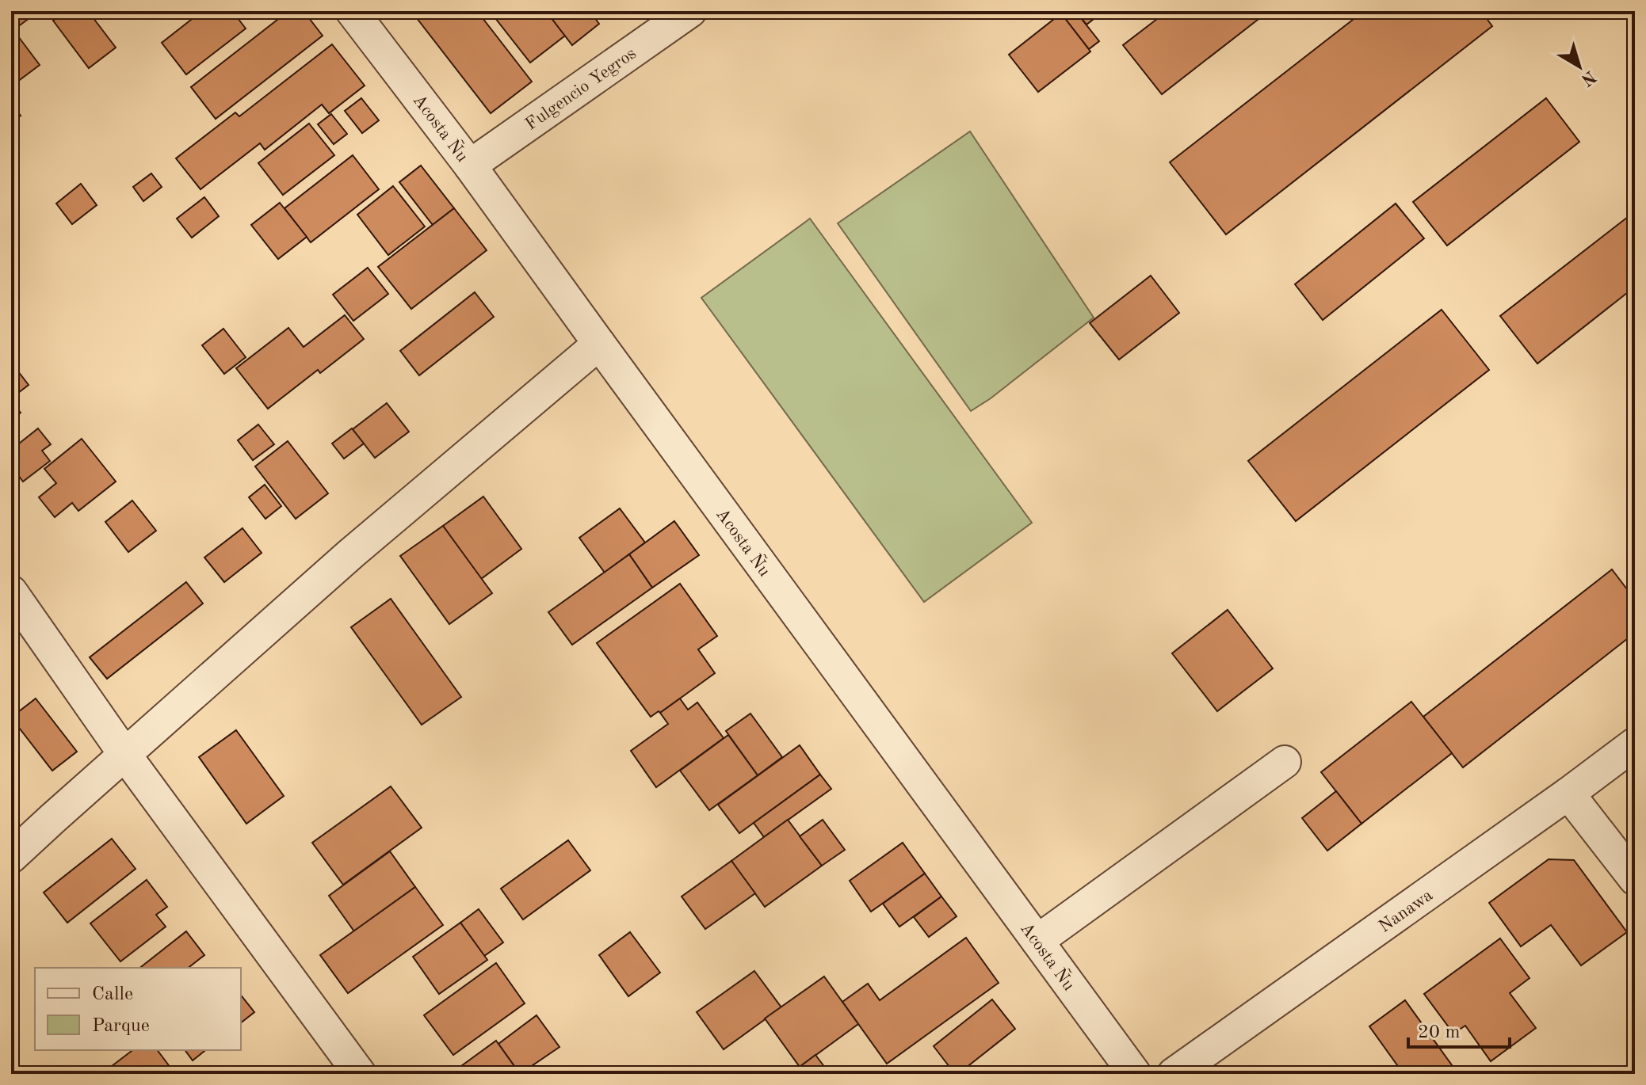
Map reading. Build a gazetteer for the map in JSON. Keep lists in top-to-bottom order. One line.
{"streets":{"street":["Fulgencio Yegros","Acosta Ñu","Nanawa"]},"crossings":[["Fulgencio Yegros","Acosta Ñu"]],"legend":["Calle","Parque"],"scale_bar":"20 m","north":"bottom right"}
